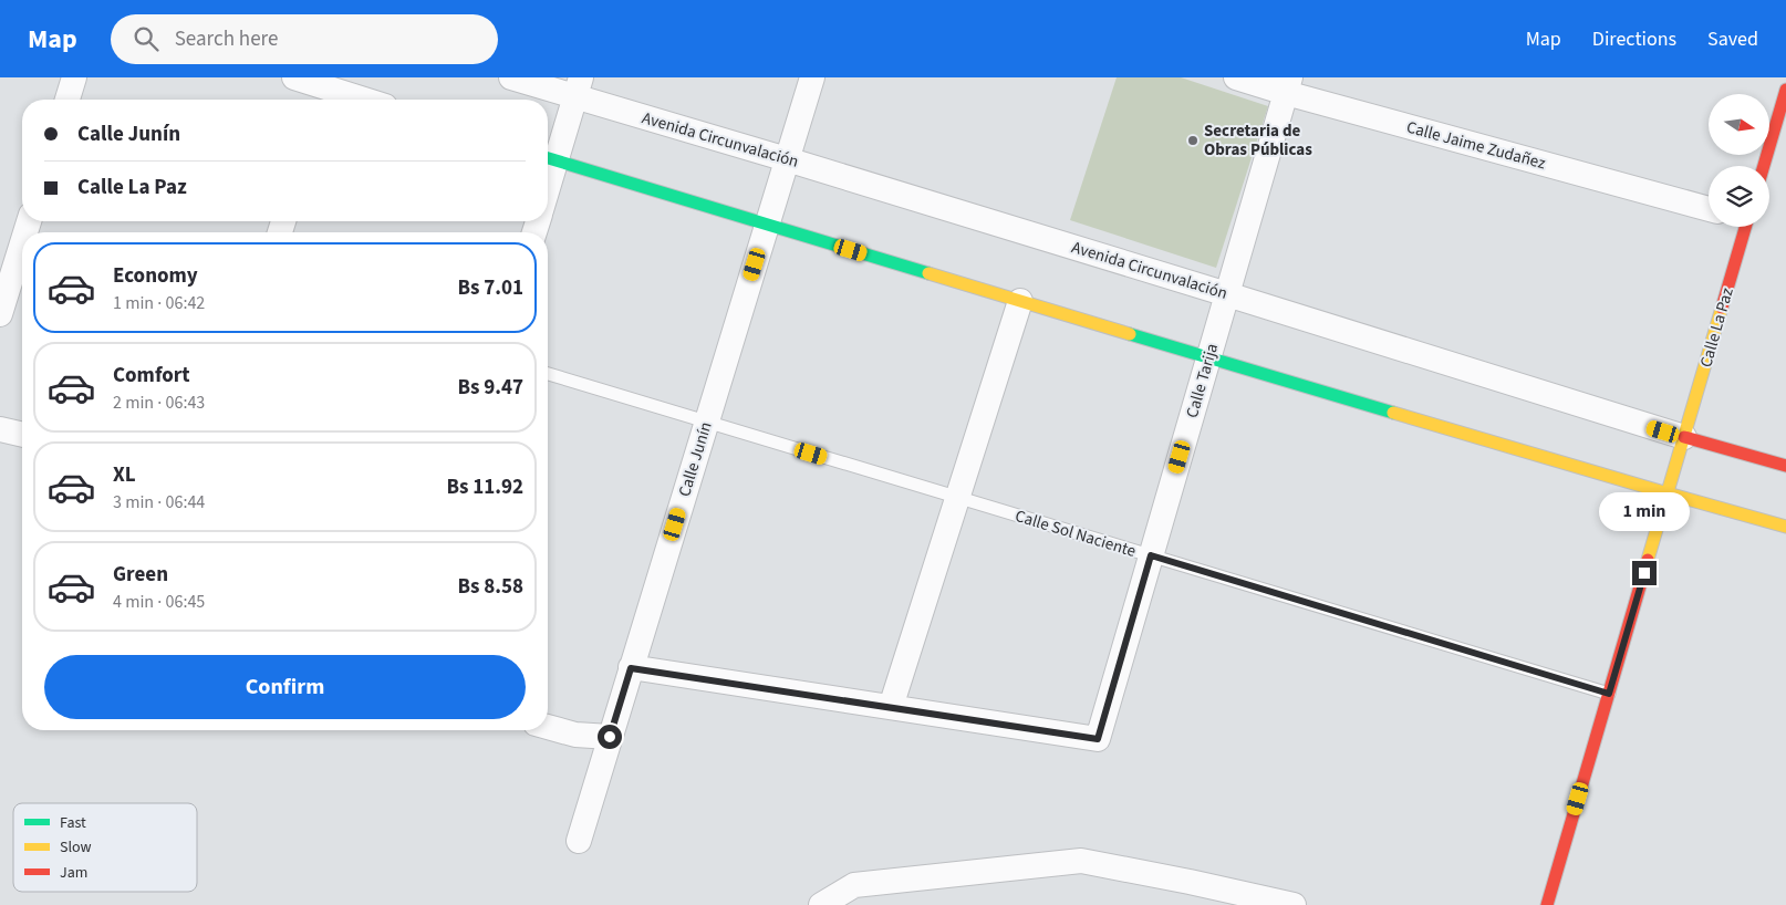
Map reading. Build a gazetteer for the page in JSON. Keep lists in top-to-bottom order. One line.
{"streets":{"street":["Avenida Circunvalación","Calle Jaime Zudañez","Calle La Paz","Calle Tarija","Calle Junín"],"lane":["Calle Sol Naciente"]},"crossings":[["Avenida Circunvalación","Calle La Paz"],["Avenida Circunvalación","Calle Tarija"],["Avenida Circunvalación","Calle Junín"],["Calle Jaime Zudañez","Calle Tarija"],["Calle Tarija","Calle Junín"],["Calle Tarija","Calle Sol Naciente"],["Calle Junín","Calle Sol Naciente"]],"places":["Secretaria de Obras Públicas"],"legend":["Fast","Slow","Jam"],"north":"right","page":{"header":"Map","search":"Search here","nav":["Map","Directions","Saved"],"banner":["Calle Junín","Calle La Paz"],"list":[{"name":"Economy","note":"1 min · 06:42","value":"Bs 7.01"},{"name":"Comfort","note":"2 min · 06:43","value":"Bs 9.47"},{"name":"XL","note":"3 min · 06:44","value":"Bs 11.92"},{"name":"Green","note":"4 min · 06:45","value":"Bs 8.58"}],"bubble":"1 min","buttons":"Confirm"}}
